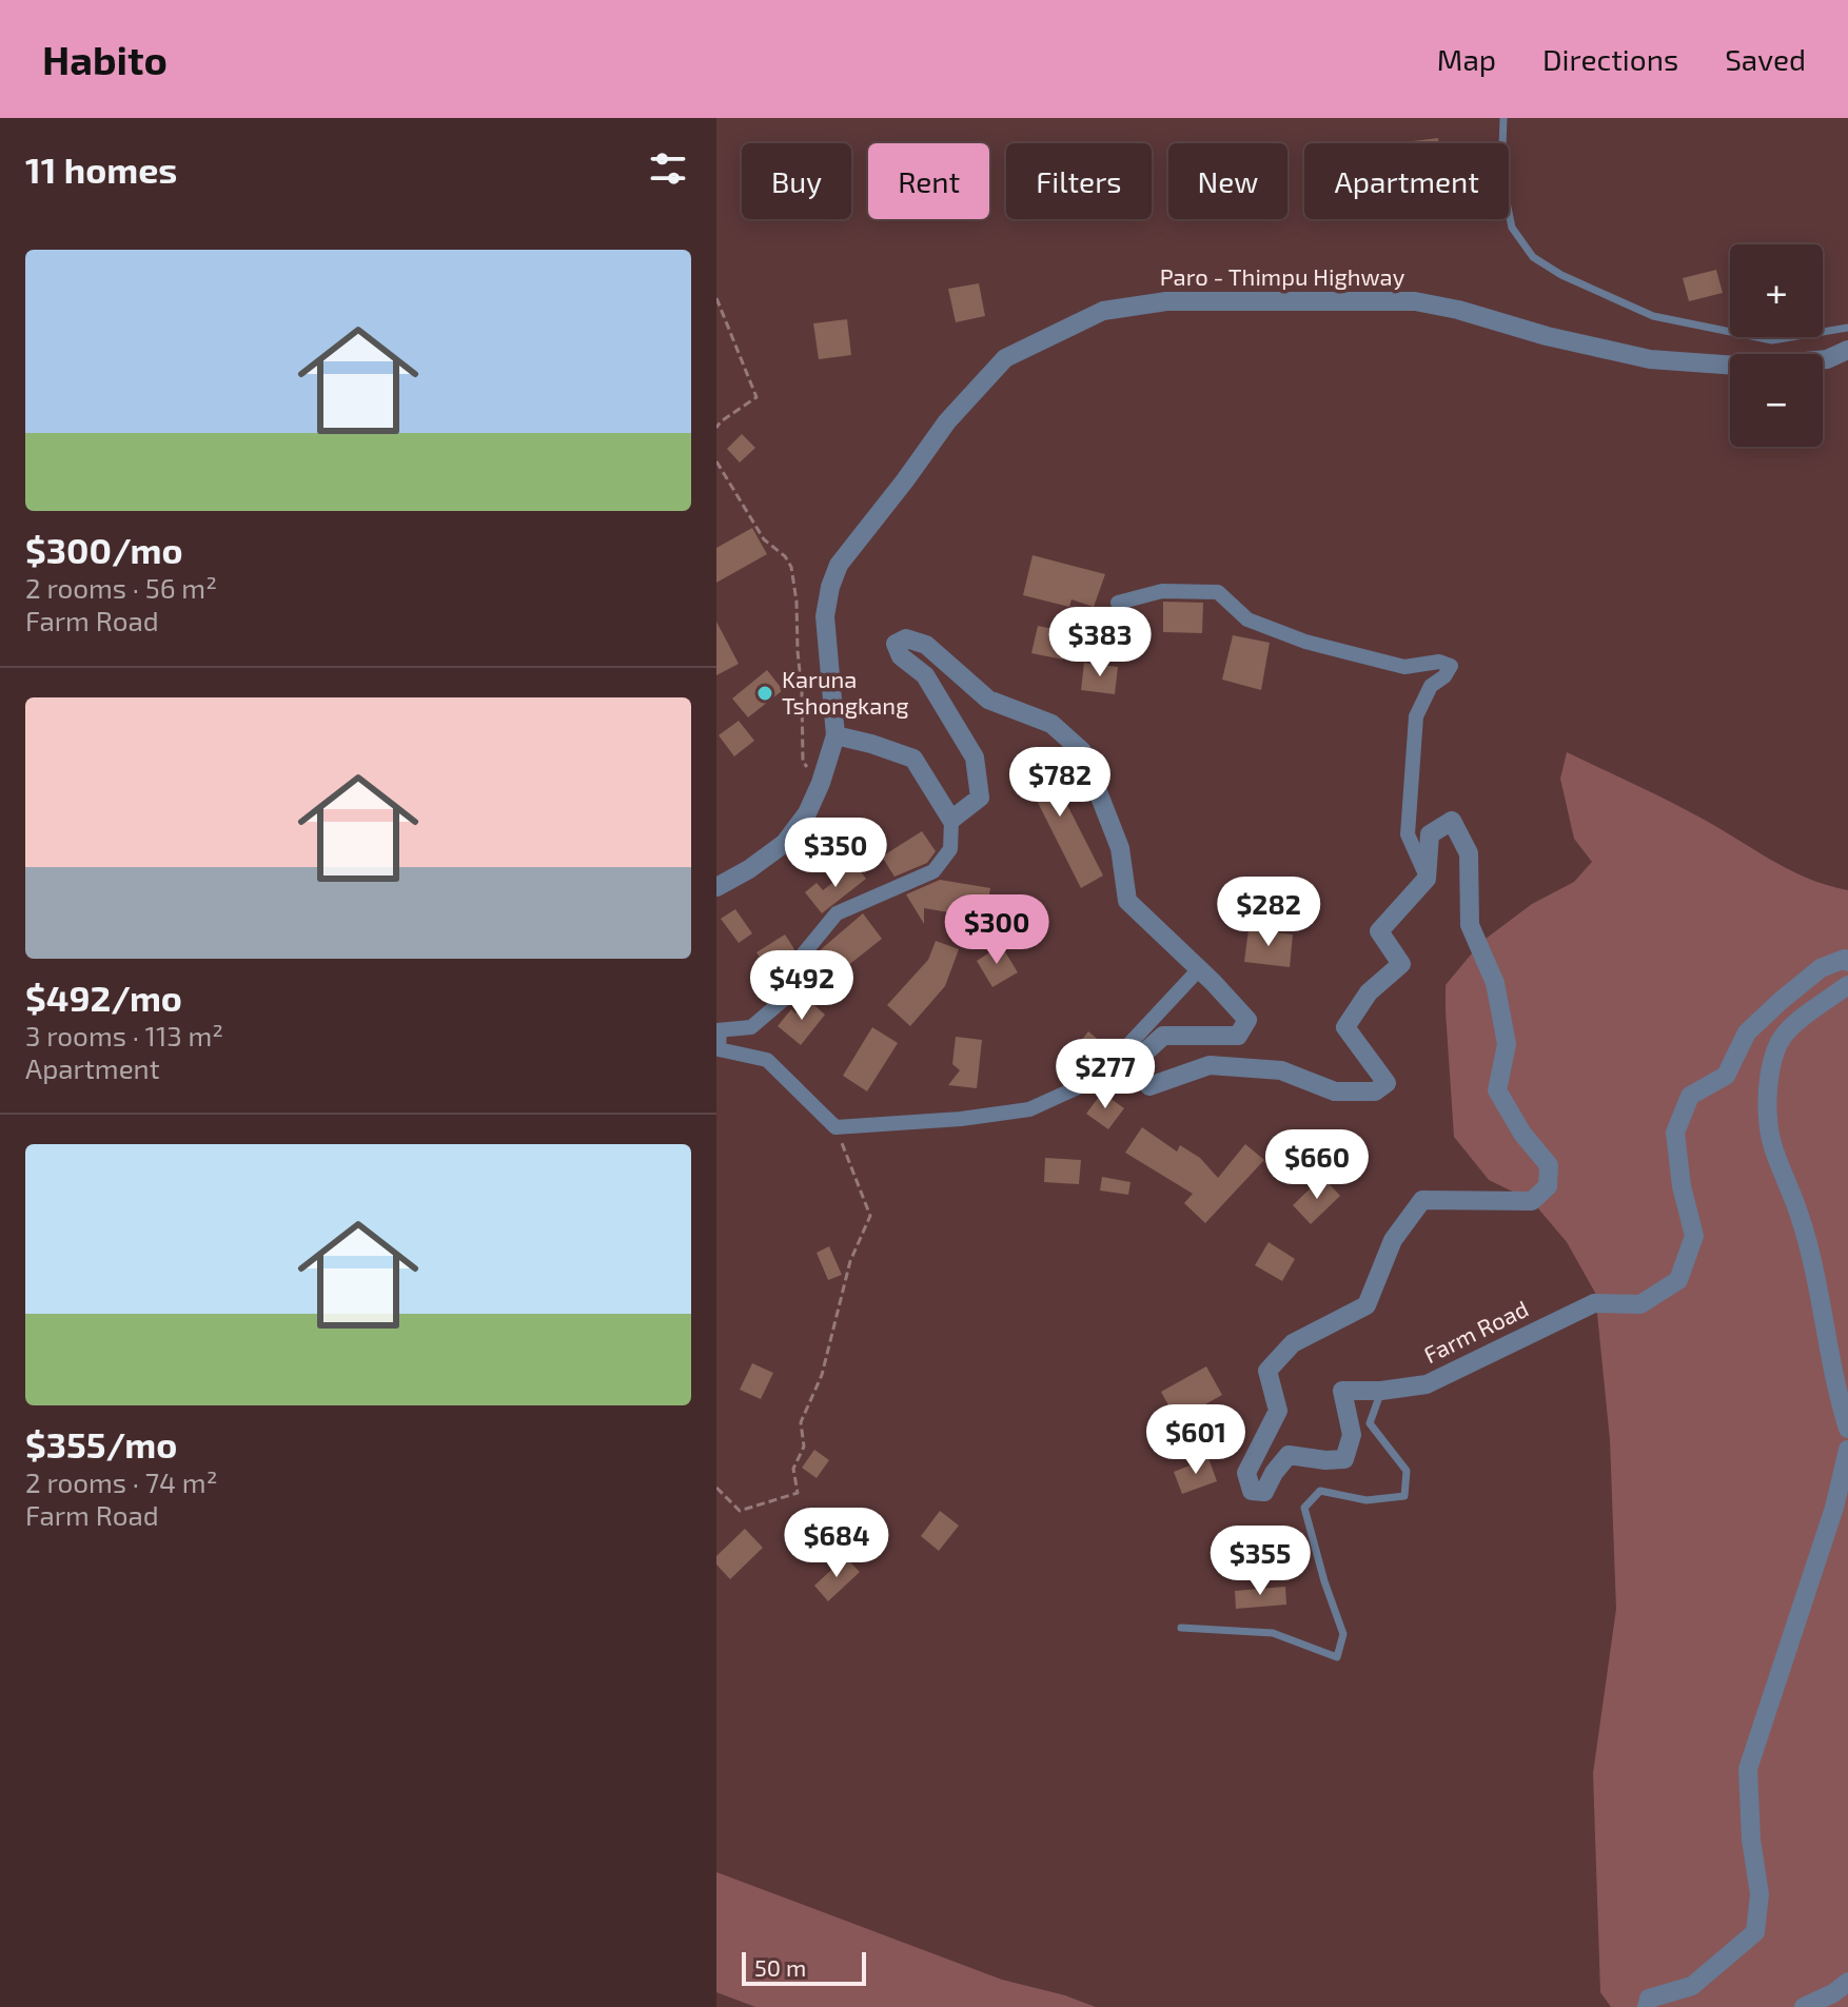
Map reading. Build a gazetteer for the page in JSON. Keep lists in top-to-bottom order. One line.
{"streets":{"street":["Paro - Thimpu Highway","Farm Road"]},"places":["Karuna Tshongkang"],"scale_bar":"50 m","page":{"header":"Habito","nav":["Map","Directions","Saved"],"heading":"11 homes","chip":["Buy","Rent","Filters","New","Apartment"],"list":[{"name":"$300/mo","note":"2 rooms · 56 m² · Farm Road"},{"name":"$492/mo","note":"3 rooms · 113 m² · Apartment"},{"name":"$355/mo","note":"2 rooms · 74 m² · Farm Road"}],"map_buttons":["+","−"],"price":["$383","$782","$350","$282","$300","$492","$277","$660","$601","$684","$355"],"scale":"50 m"}}
